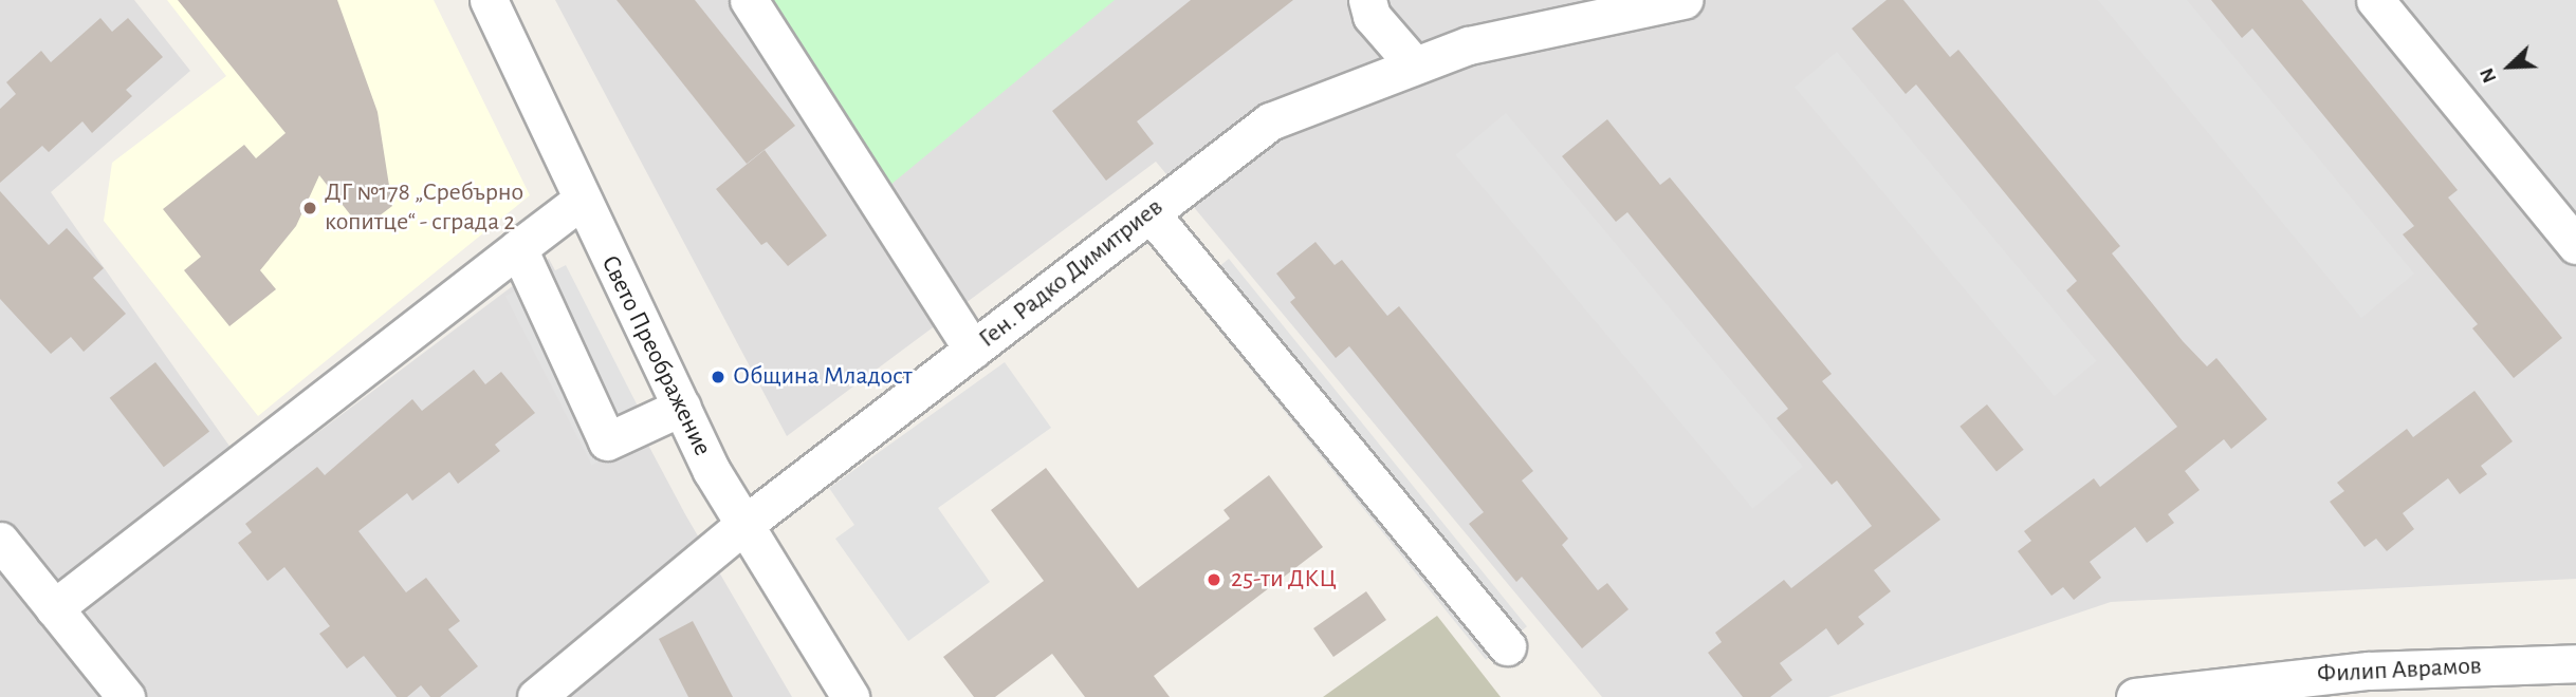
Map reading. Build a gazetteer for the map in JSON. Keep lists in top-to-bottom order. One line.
{"streets":{"street":["Ген. Радко Димитриев","Свето Преображение","Филип Аврамов"]},"crossings":[["Ген. Радко Димитриев","Свето Преображение"]],"places":["ДГ №178 „Сребърно копитце“ - сграда 2","Община Младост","25-ти ДКЦ"],"north":"bottom left"}
